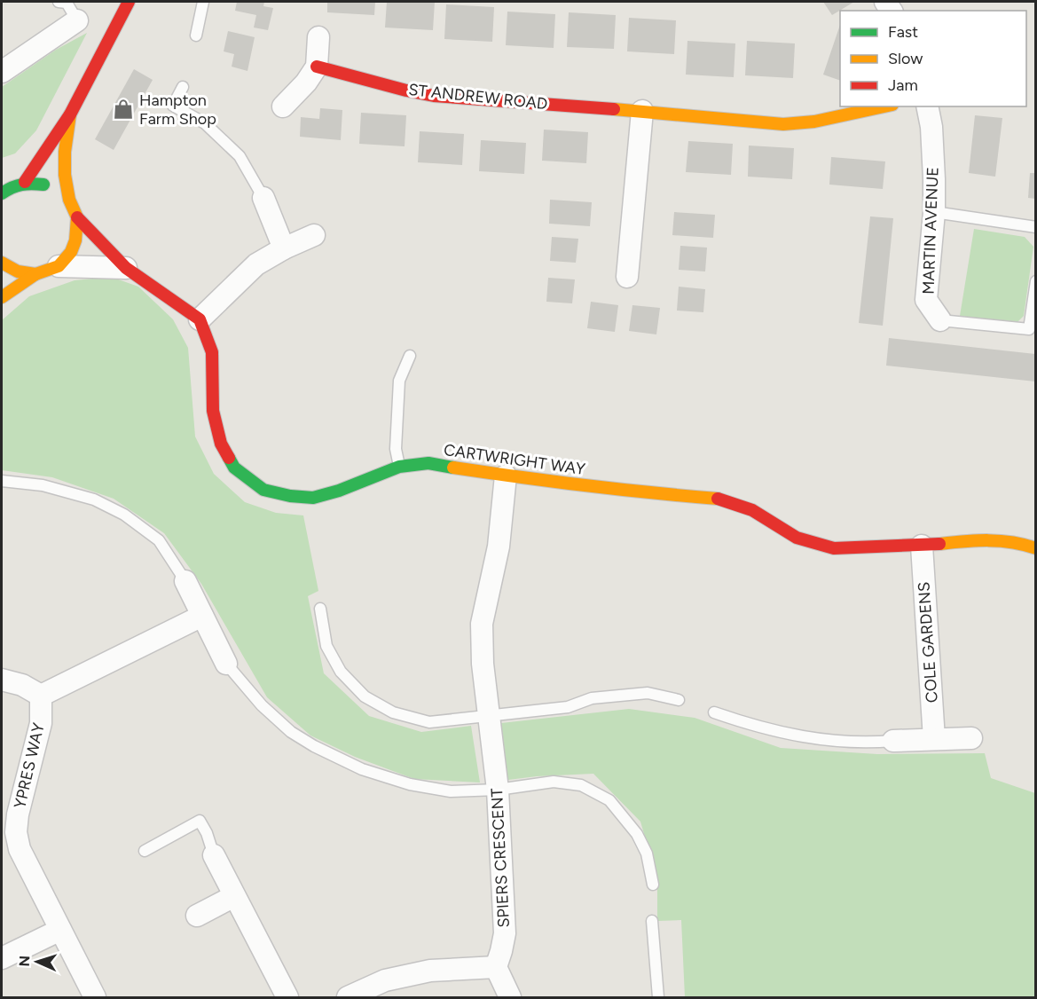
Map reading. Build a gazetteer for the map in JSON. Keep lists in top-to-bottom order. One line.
{"streets":{"street":["ST ANDREW ROAD","MARTIN AVENUE","CARTWRIGHT WAY","COLE GARDENS","YPRES WAY","SPIERS CRESCENT"]},"crossings":[["CARTWRIGHT WAY","COLE GARDENS"],["CARTWRIGHT WAY","SPIERS CRESCENT"]],"places":{"shop":["Hampton Farm Shop"]},"legend":["Fast","Slow","Jam"],"north":"left"}
